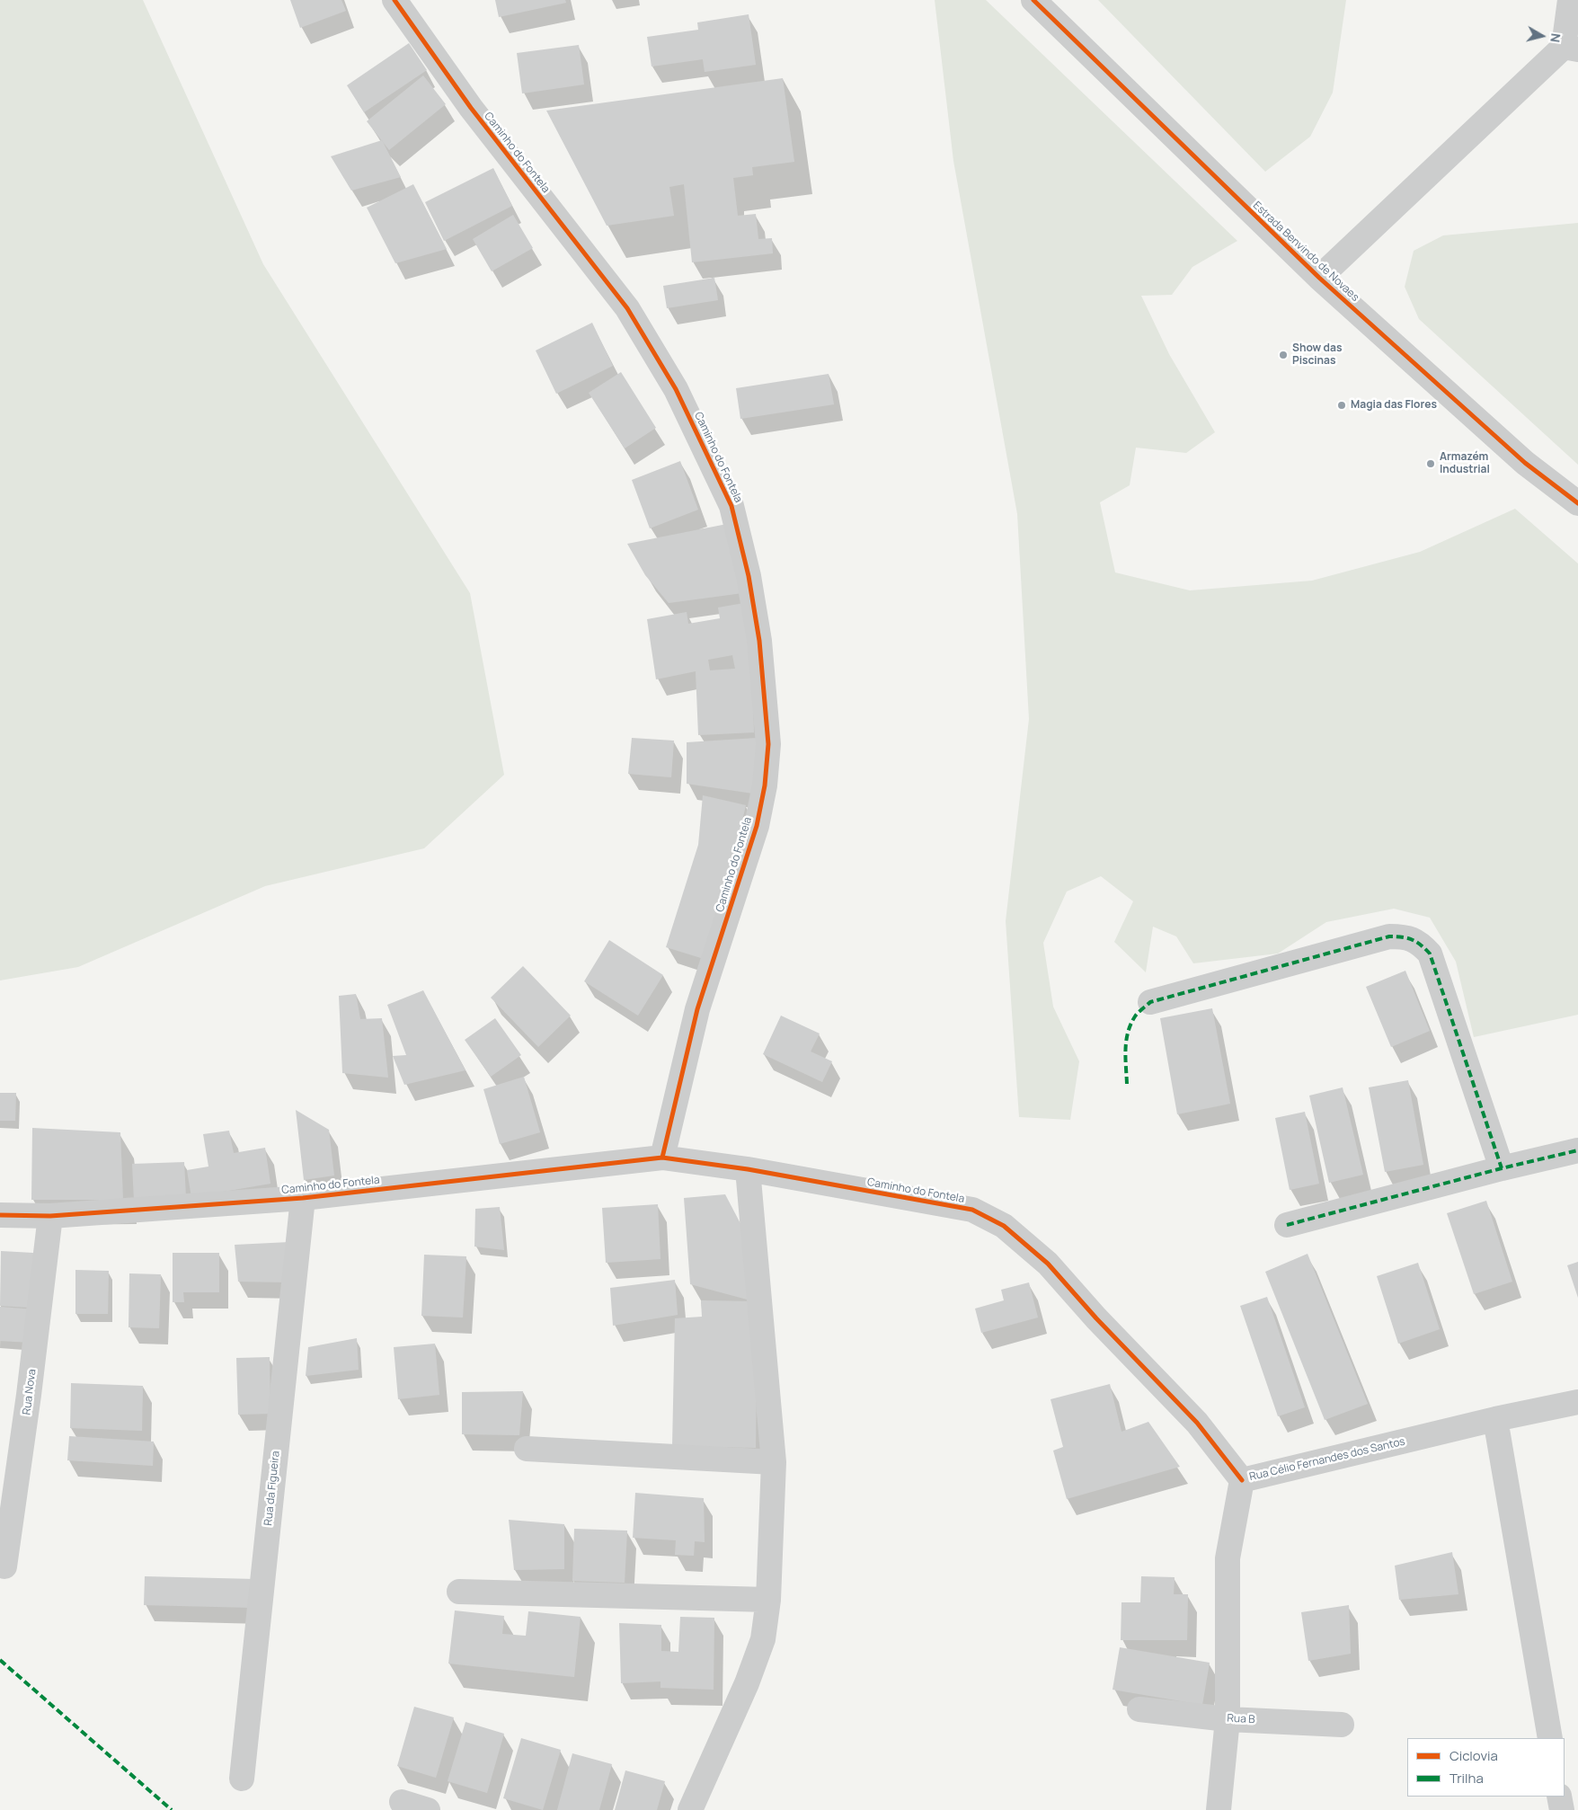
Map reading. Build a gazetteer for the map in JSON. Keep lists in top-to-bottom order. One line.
{"streets":{"street":["Caminho do Fontela","Estrada Benvindo de Novaes","Rua Nova","Rua Célio Fernandes dos Santos","Rua da Figueira","Rua B"]},"crossings":[["Caminho do Fontela","Rua Nova"],["Caminho do Fontela","Rua Célio Fernandes dos Santos"],["Caminho do Fontela","Rua da Figueira"],["Rua Célio Fernandes dos Santos","Rua B"]],"places":["Show das Piscinas","Magia das Flores","Armazém Industrial"],"legend":["Ciclovia","Trilha"],"north":"right"}
